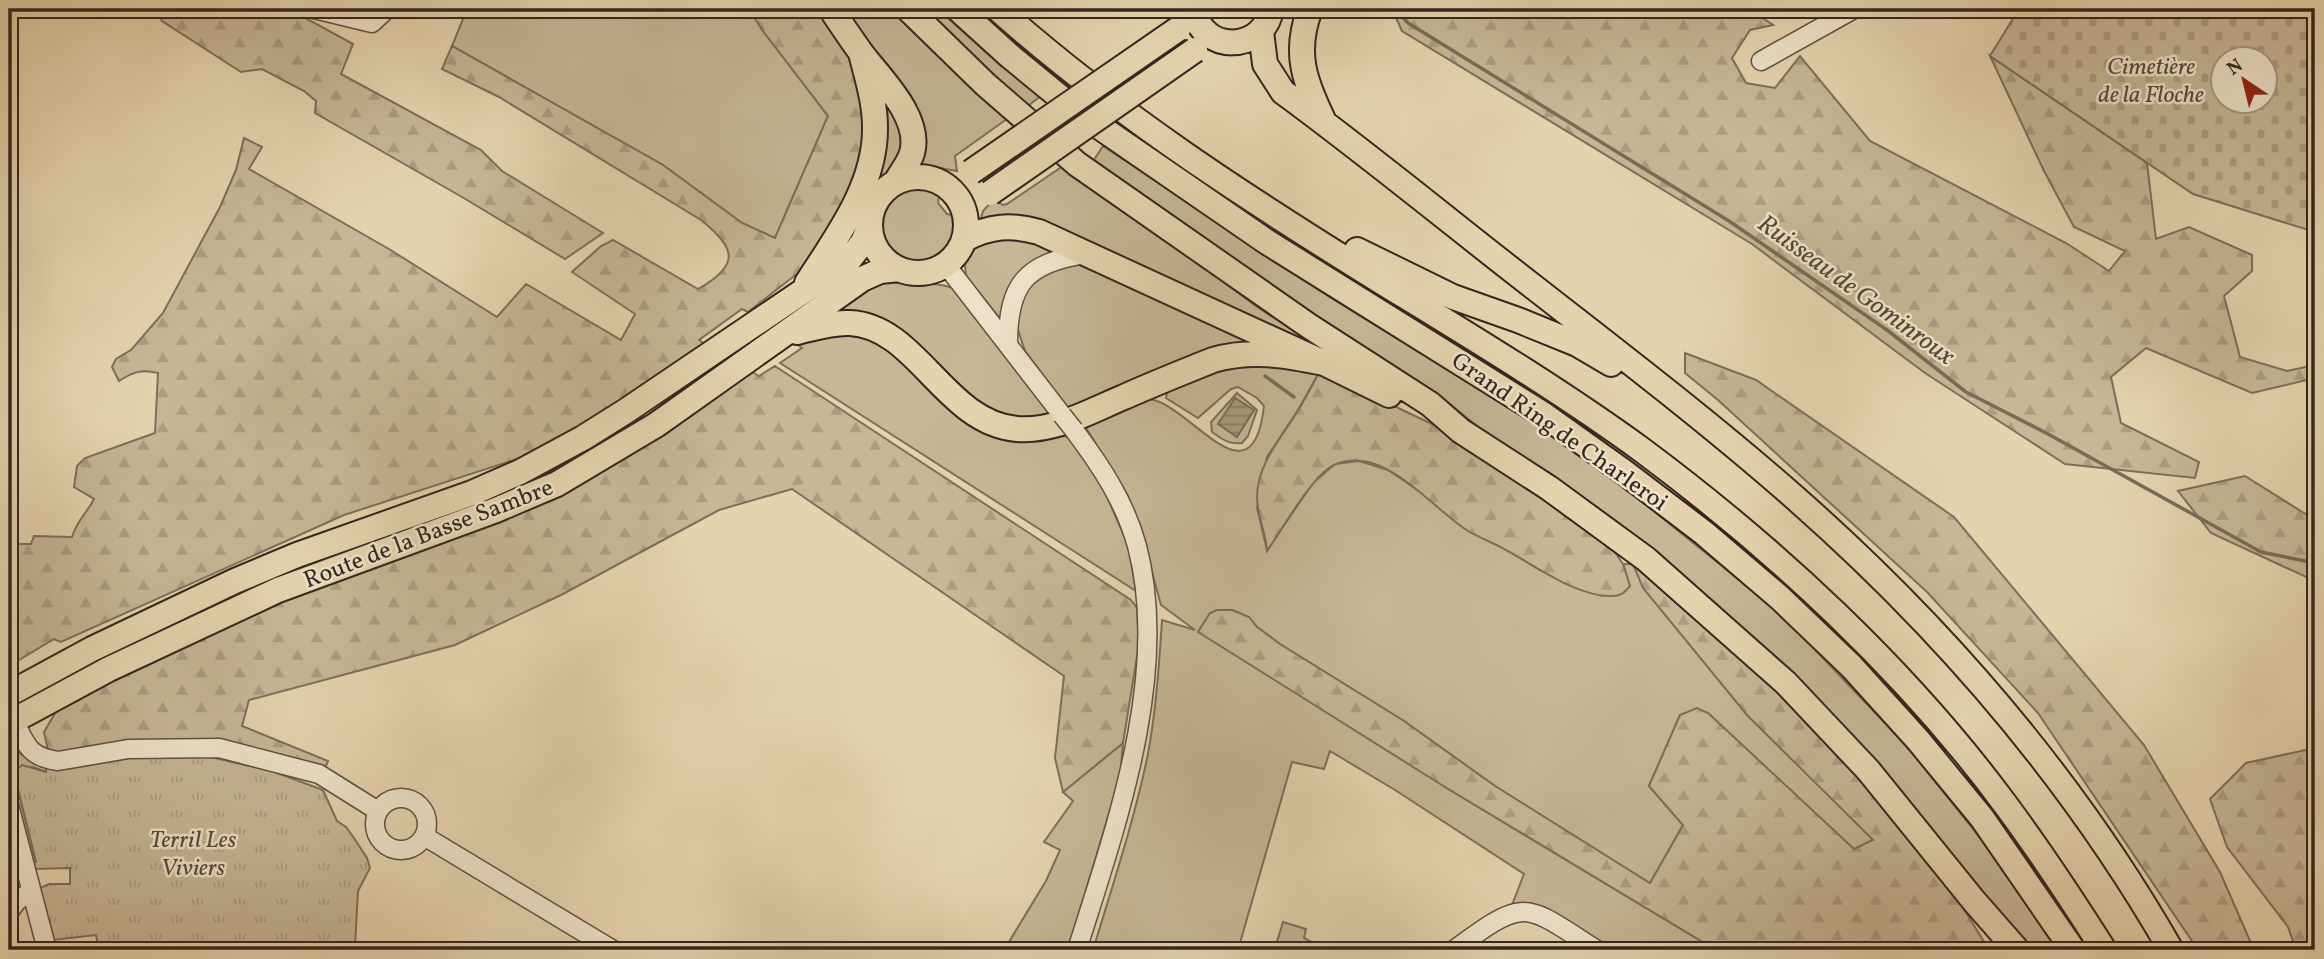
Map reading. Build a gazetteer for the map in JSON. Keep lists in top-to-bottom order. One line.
{"streets":{"highway":["Grand Ring de Charleroi","Route de la Basse Sambre"]},"water":["Ruisseau de Gominroux"],"parks":["Cimetière de la Floche","Terril Les Viviers"],"north":"top left"}
